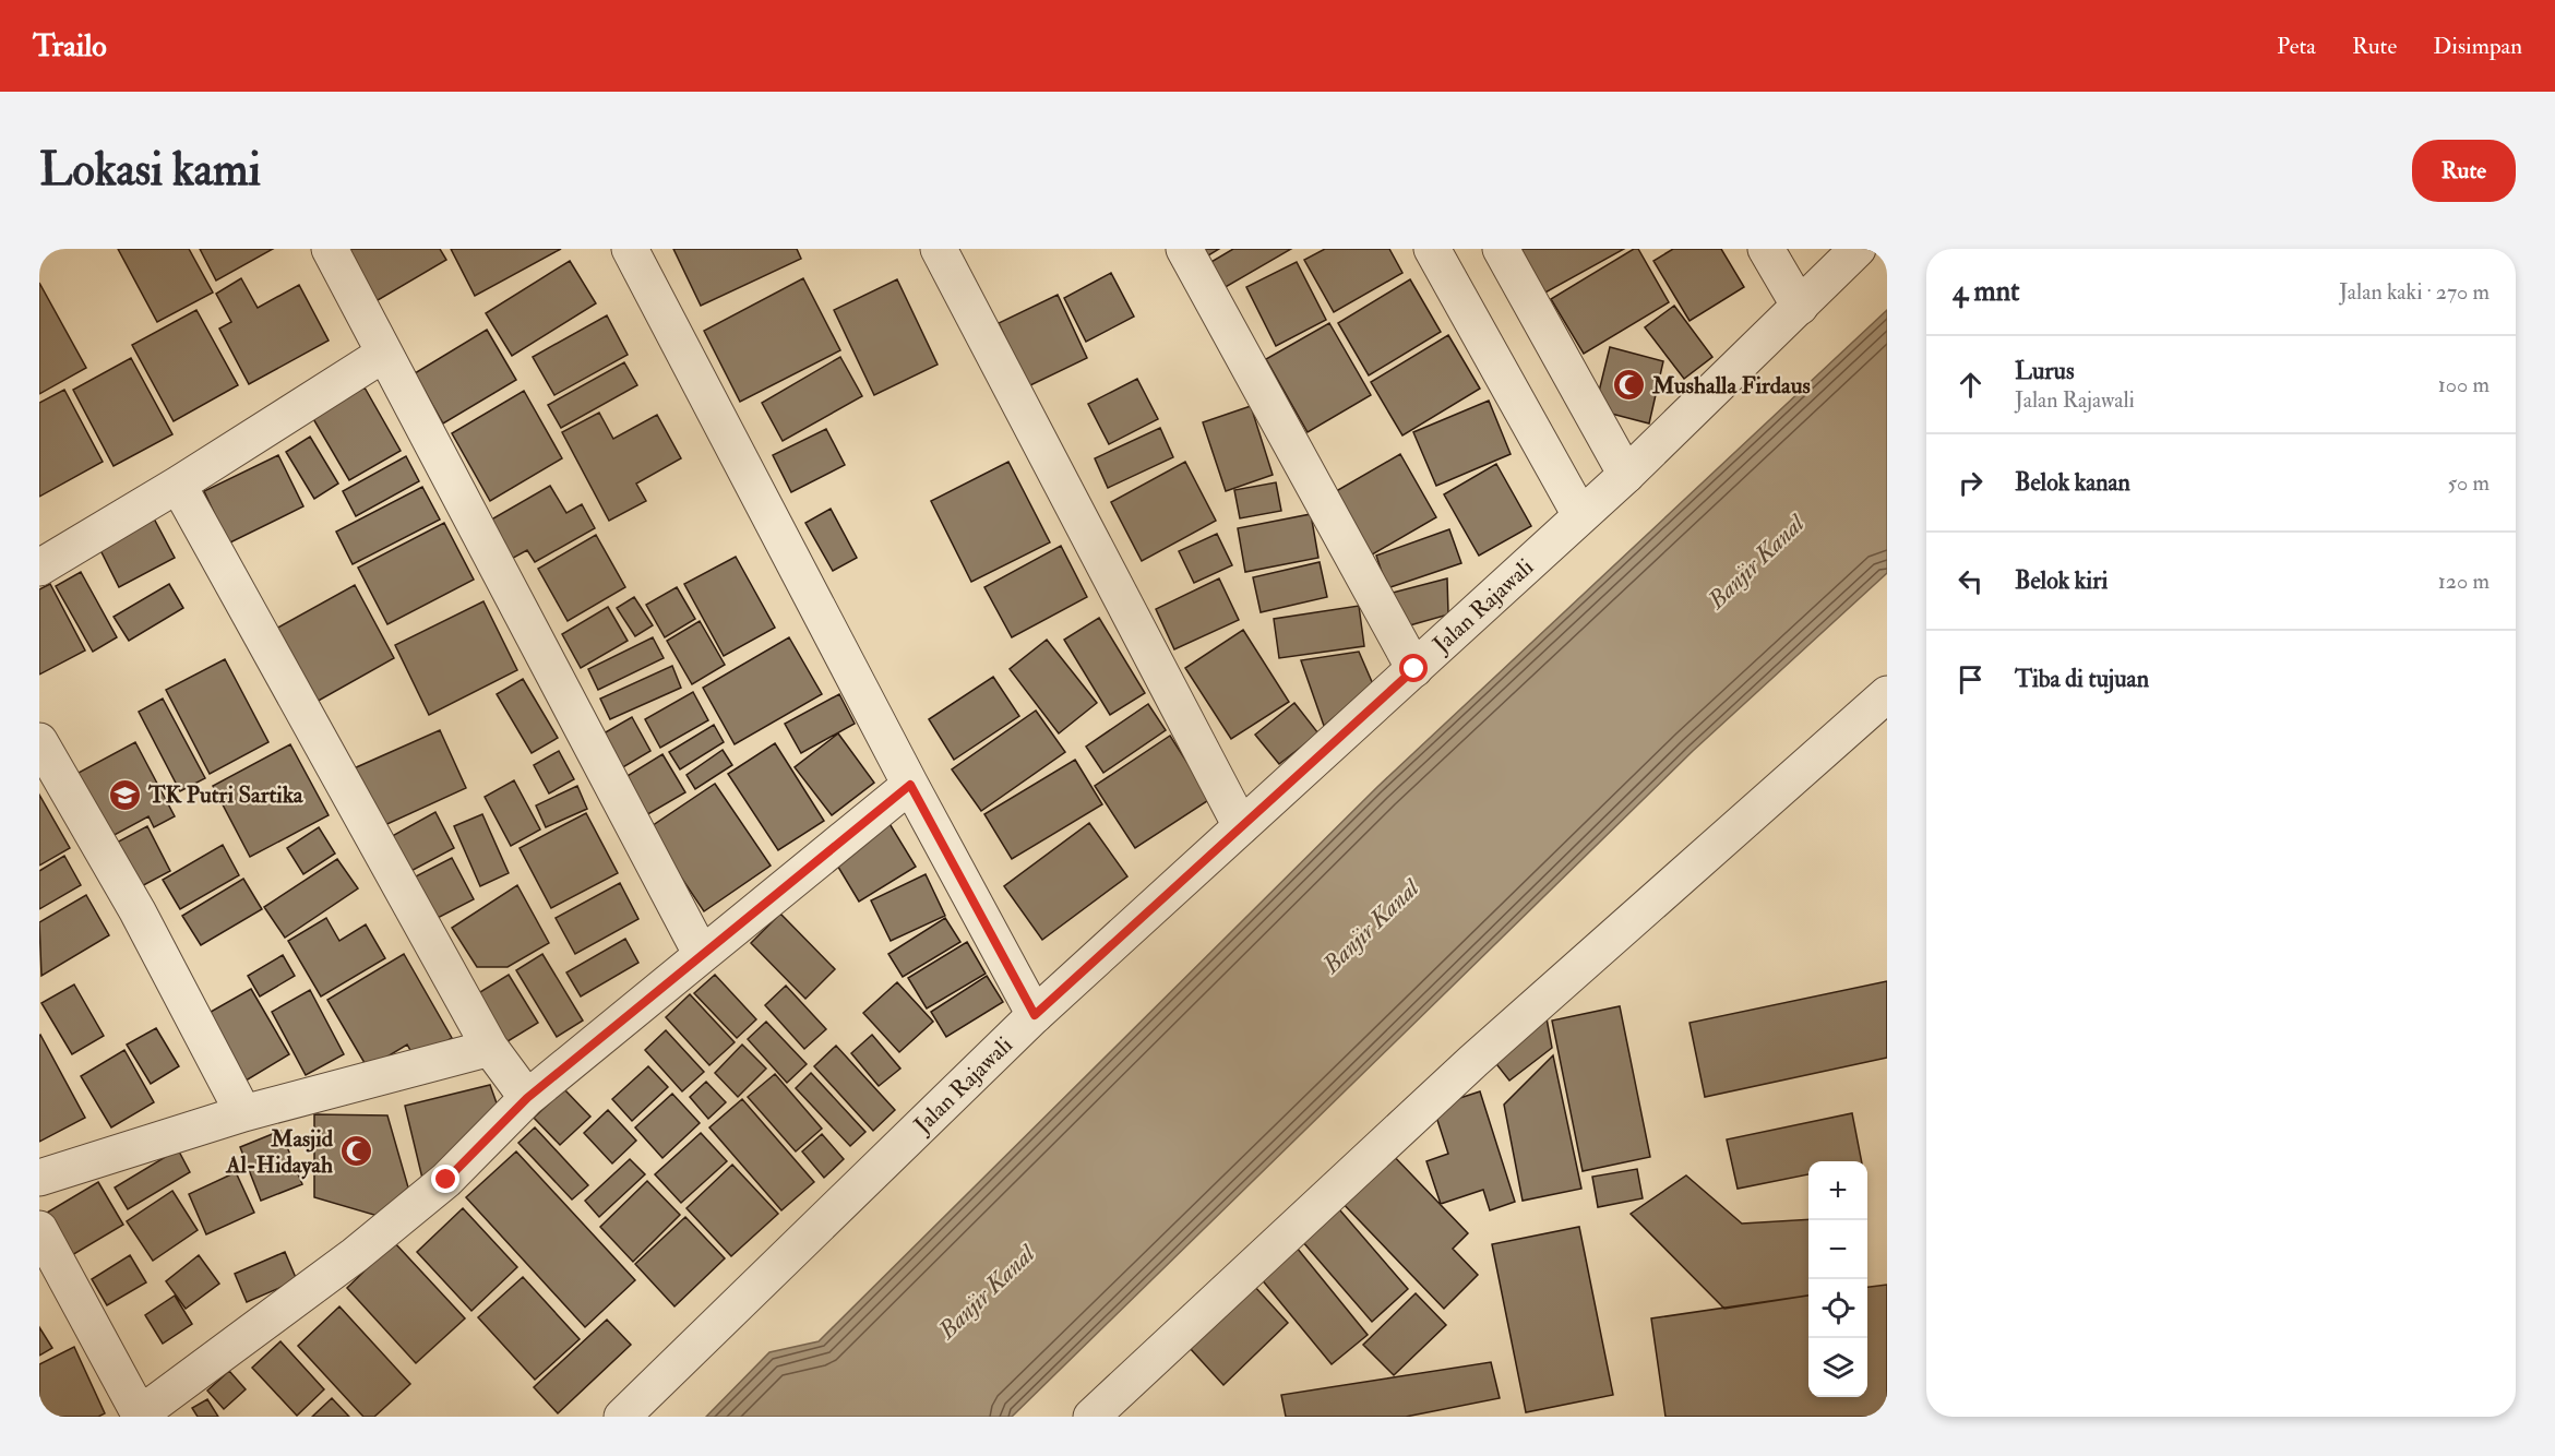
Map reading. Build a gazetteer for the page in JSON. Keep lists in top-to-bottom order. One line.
{"streets":{"street":["Jalan Rajawali"]},"water":["Banjir Kanal"],"places":{"mosque":["Mushalla Firdaus","Masjid Al-Hidayah"],"school or university":["TK Putri Sartika"]},"page":{"header":"Trailo","nav":["Peta","Rute","Disimpan"],"buttons":"Rute","title":"Lokasi kami","heading":["4 mnt","Jalan kaki · 270 m"],"list":[["Lurus","Jalan Rajawali","100 m"],["Belok kanan","50 m"],["Belok kiri","120 m"],"Tiba di tujuan"],"map_buttons":["+","−"]}}
